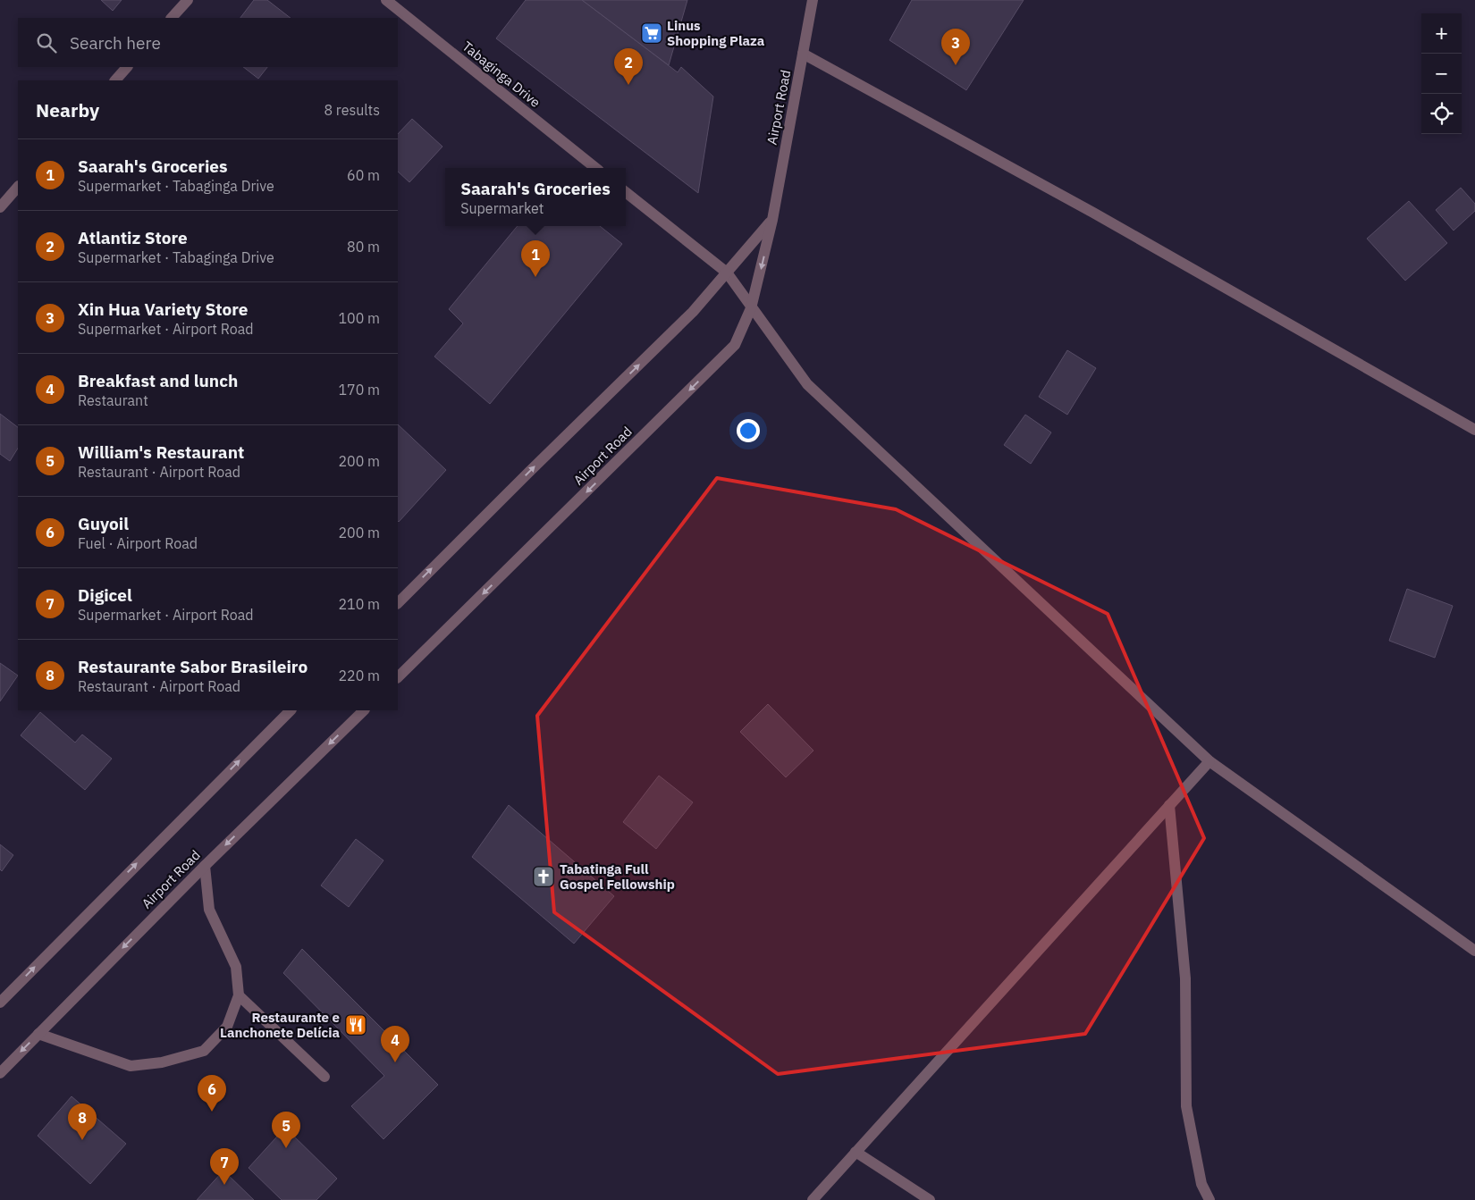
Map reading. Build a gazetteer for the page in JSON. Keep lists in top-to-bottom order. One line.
{"streets":{"street":["Tabaginga Drive","Airport Road"]},"places":{"supermarket":["Linus Shopping Plaza"],"church":["Tabatinga Full Gospel Fellowship"],"restaurant":["Restaurante e Lanchonete Delícia"]},"page":{"map_buttons":["+","−"],"search":"Search here","pins":["3","2","1","4","6","8","5","7"],"heading":["Nearby","8 results"],"list":[{"mark":"1","name":"Saarah's Groceries","note":"Supermarket · Tabaginga Drive","value":"60 m"},{"mark":"2","name":"Atlantiz Store","note":"Supermarket · Tabaginga Drive","value":"80 m"},{"mark":"3","name":"Xin Hua Variety Store","note":"Supermarket · Airport Road","value":"100 m"},{"mark":"4","name":"Breakfast and lunch","note":"Restaurant","value":"170 m"},{"mark":"5","name":"William's Restaurant","note":"Restaurant · Airport Road","value":"200 m"},{"mark":"6","name":"Guyoil","note":"Fuel · Airport Road","value":"200 m"},{"mark":"7","name":"Digicel","note":"Supermarket · Airport Road","value":"210 m"},{"mark":"8","name":"Restaurante Sabor Brasileiro","note":"Restaurant · Airport Road","value":"220 m"}],"popup":["Saarah's Groceries","Supermarket"]}}
